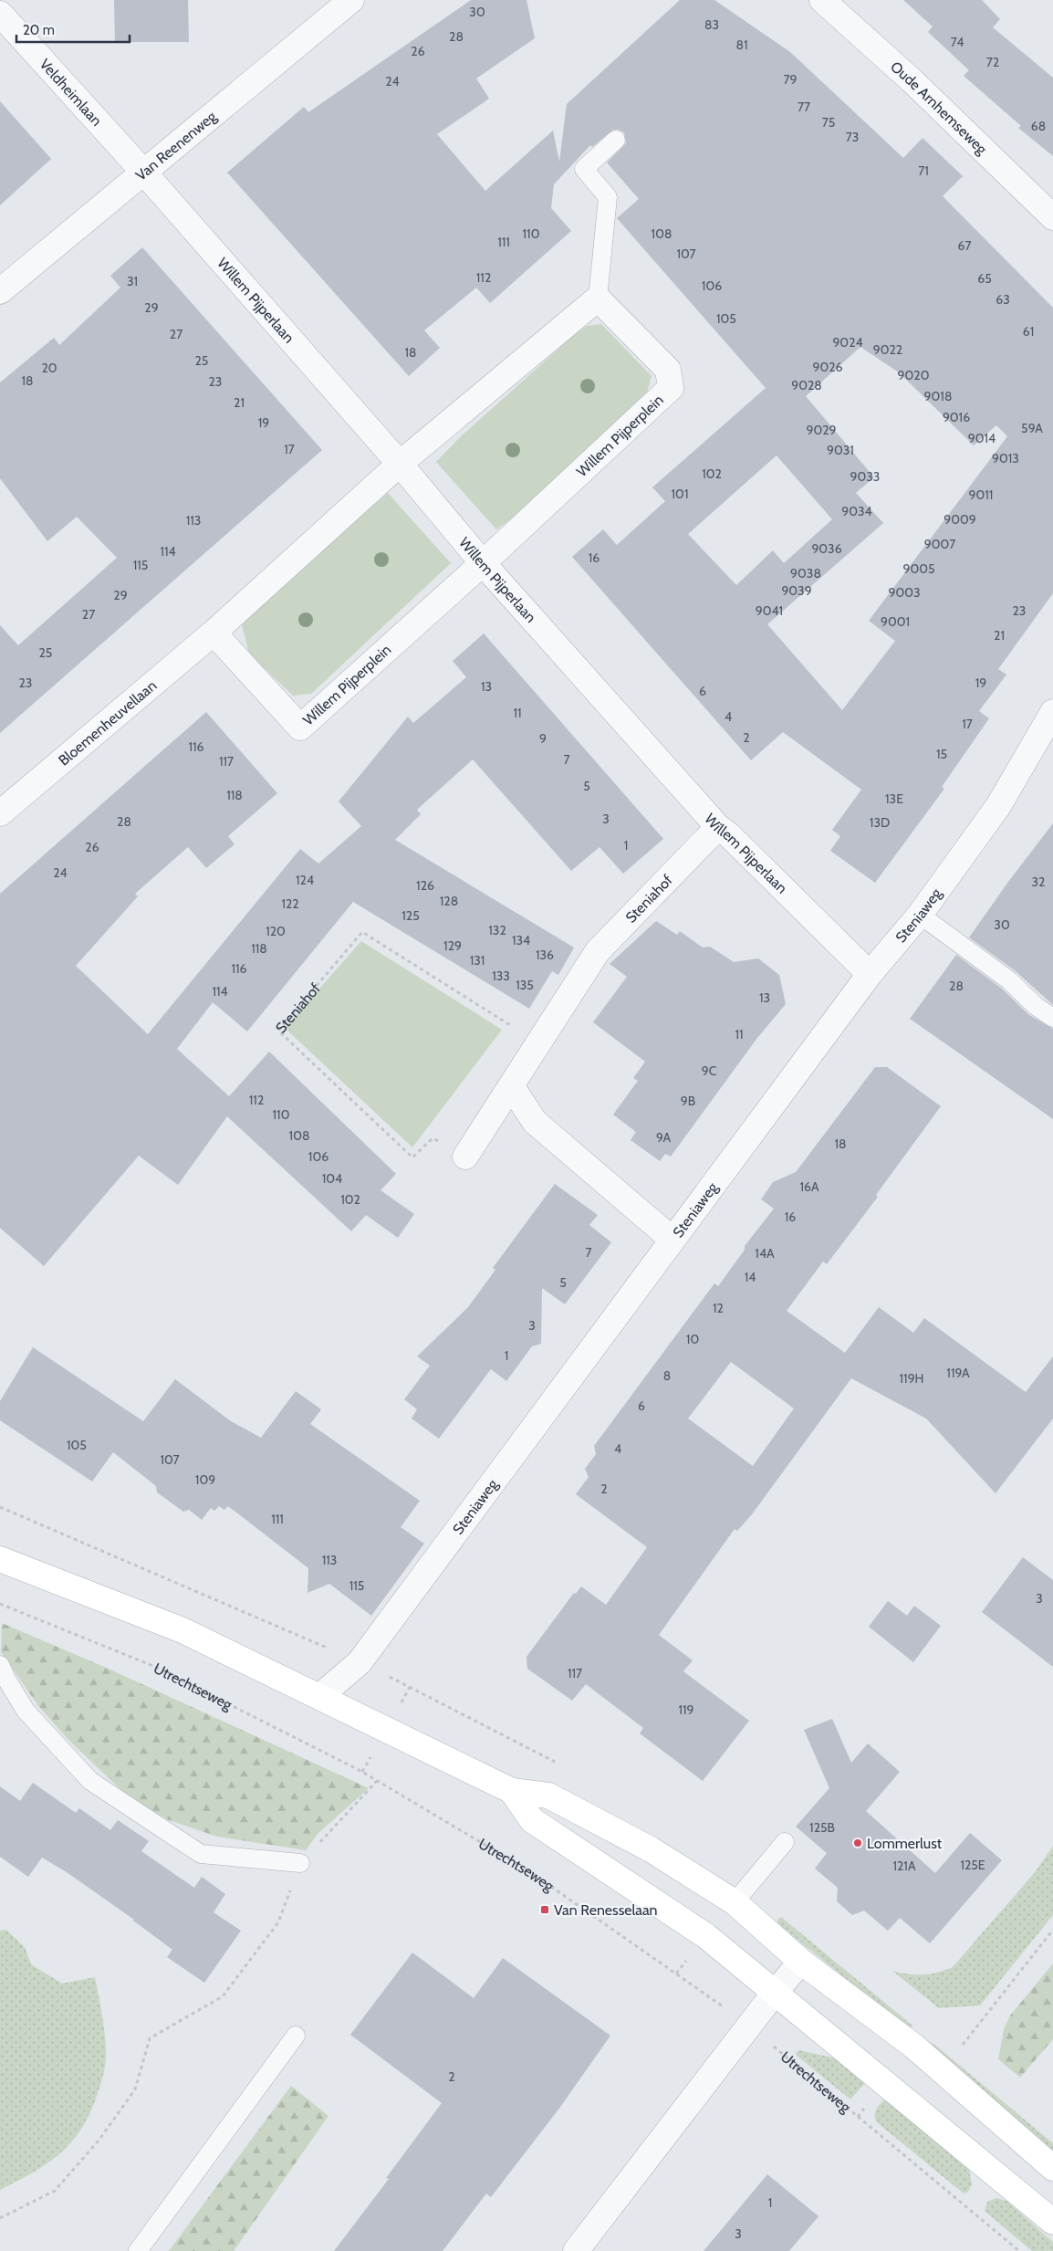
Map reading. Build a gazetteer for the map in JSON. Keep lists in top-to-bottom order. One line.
{"streets":{"street":["Veldheimlaan","Oude Arnhemseweg","Van Reenenweg","Willem Pijperlaan","Willem Pijperplein","Bloemenheuvellaan","Steniahof","Steniaweg"],"path":["Utrechtseweg"]},"crossings":[["Veldheimlaan","Van Reenenweg"],["Veldheimlaan","Willem Pijperlaan"],["Van Reenenweg","Willem Pijperlaan"],["Willem Pijperlaan","Willem Pijperplein"],["Willem Pijperlaan","Steniahof"],["Willem Pijperlaan","Steniaweg"],["Willem Pijperplein","Bloemenheuvellaan"]],"places":{"other":["Lommerlust"],"transit":["Van Renesselaan"]},"house_numbers":["30","83","28","74","81","26","72","79","24","77","75","68","73","71","110","108","111","67","107","112","65","31","106","63","29","105","61","27","9024","9022","18","25","9026","20","9020","18","23","9028","9018","21","9016","19","59A","9029","9014","17","9031","9013","102","9033","101","9011","9034","9009","113","9007","9036","114","16","115","9005","9038","9039","9003","29","9041","23","27","9001","21","25","23","19","13","6","11","4","17","2","9","116","15","7","117","5","118","13E","3","28","13D","1","26","24","124","32","126","128","122","125","30","132","120","134","129","118","136","131","116","133","135","28","114","13","11","9C","112","9B","110","108","9A","18","106","104","16A","102","16","7","14A","14","5","12","3","10","1","119A","8","119H","6","105","4","107","109","2","111","113","115","3","117","119","125B","125E","121A","2","1","3"],"scale_bar":"20 m"}
